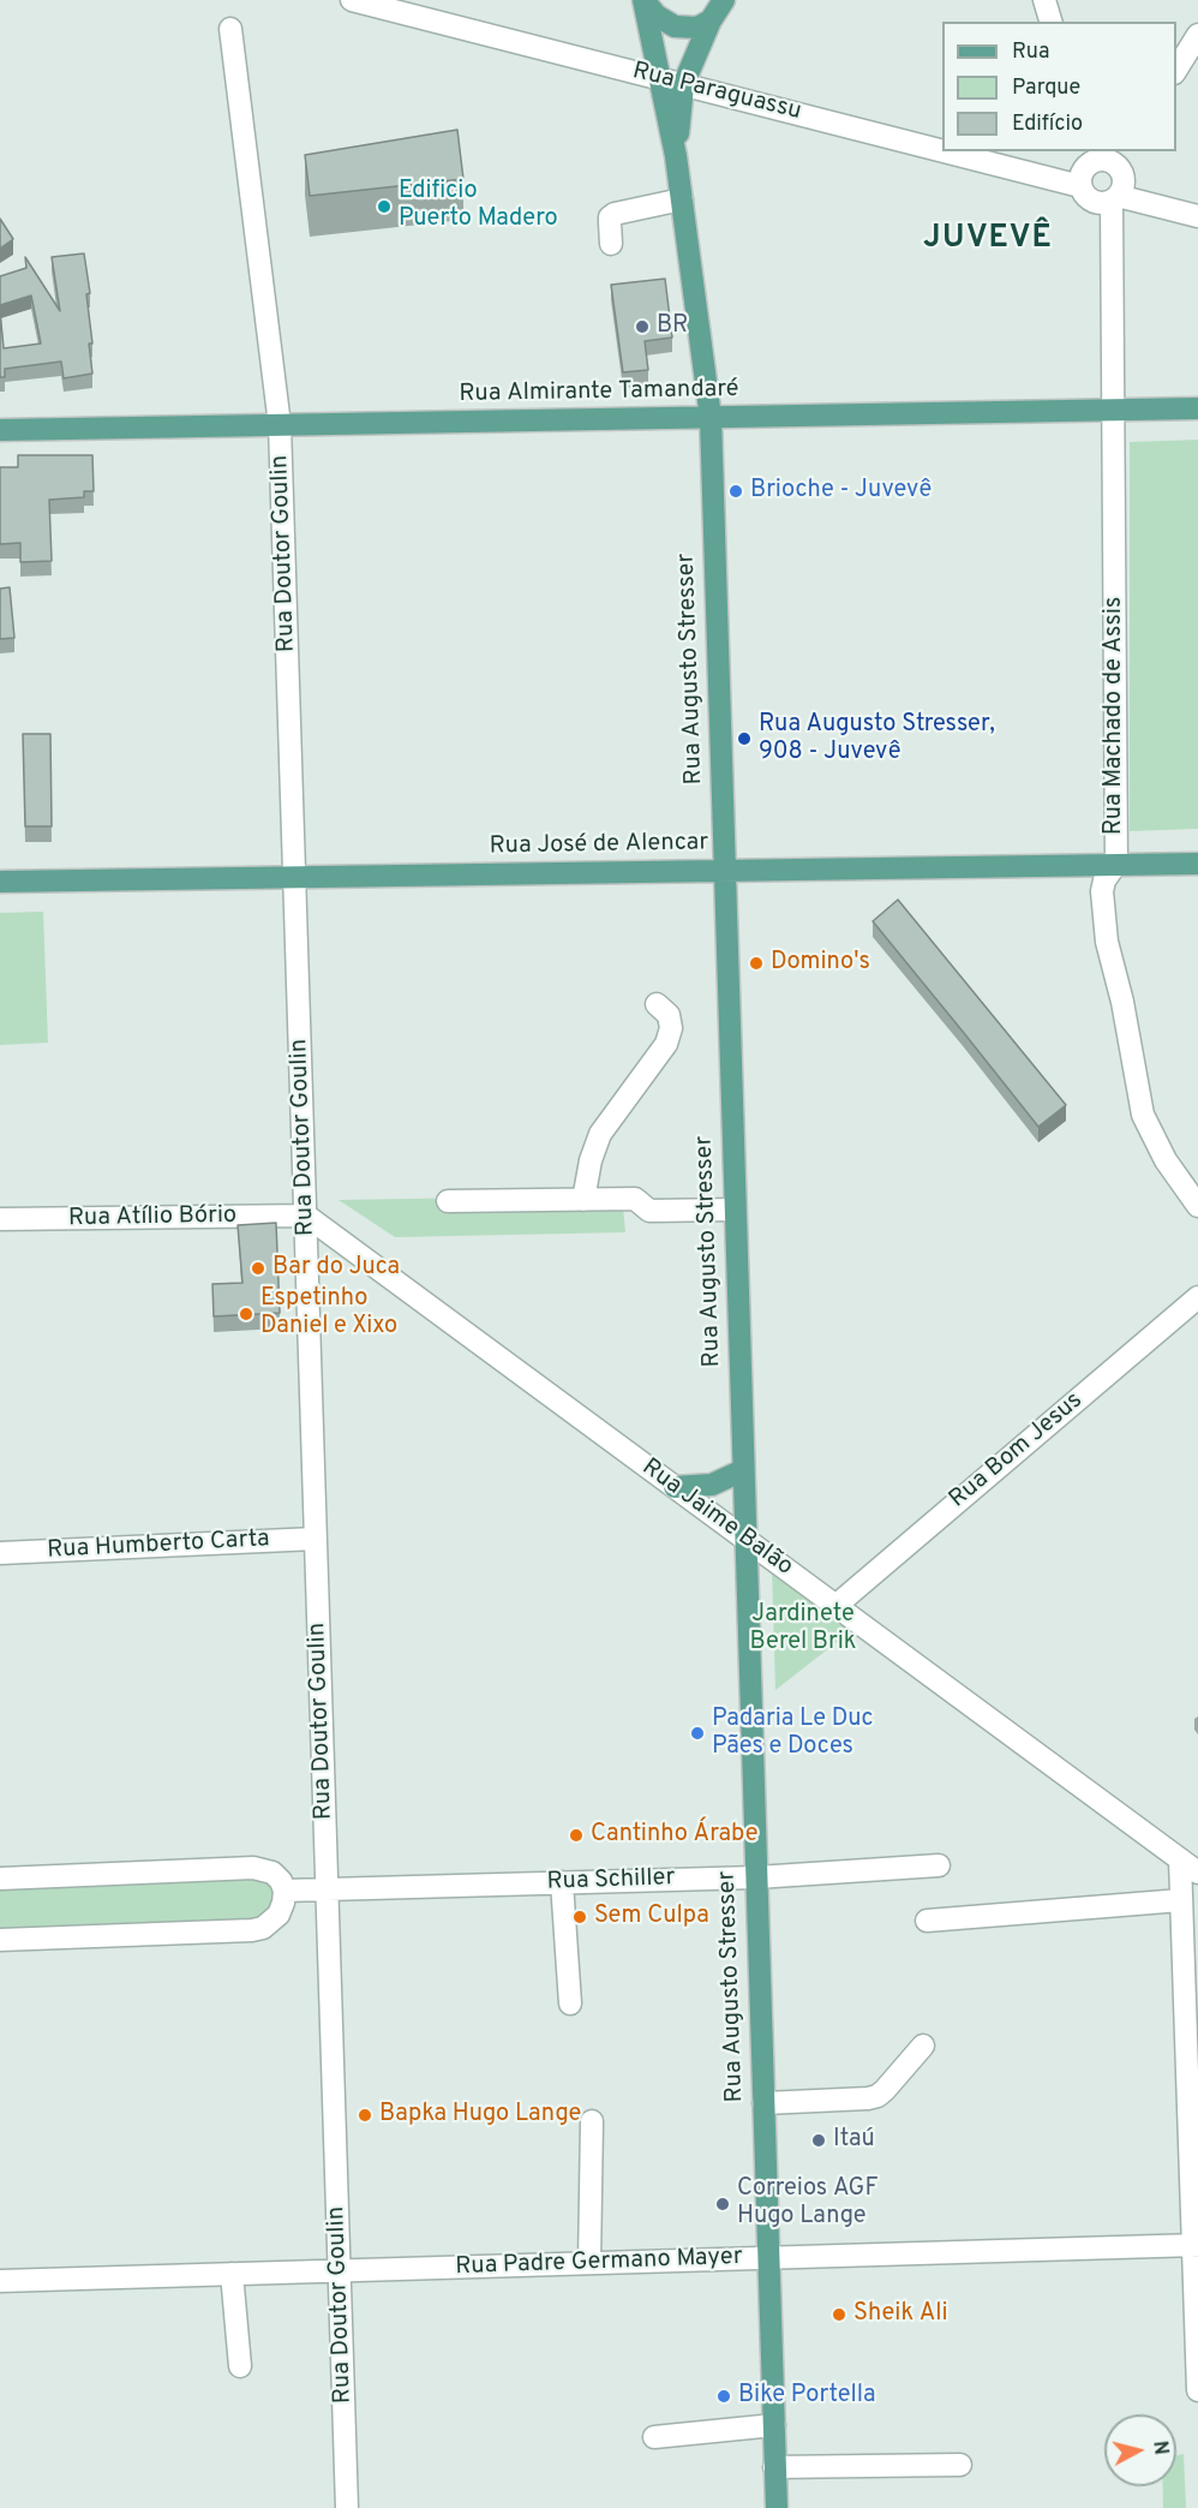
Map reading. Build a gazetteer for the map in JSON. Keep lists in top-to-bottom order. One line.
{"streets":{"main road":["Rua Almirante Tamandaré","Rua Augusto Stresser","Rua José de Alencar"],"street":["Rua Paraguassu","Rua Doutor Goulin","Rua Machado de Assis","Rua Atílio Bório","Rua Bom Jesus","Rua Jaime Balão","Rua Humberto Carta","Rua Schiller","Rua Padre Germano Mayer"]},"crossings":[["Rua Paraguassu","Rua Augusto Stresser"],["Rua Paraguassu","Rua Machado de Assis"],["Rua Almirante Tamandaré","Rua Doutor Goulin"],["Rua Almirante Tamandaré","Rua Augusto Stresser"],["Rua Almirante Tamandaré","Rua Machado de Assis"],["Rua Doutor Goulin","Rua José de Alencar"],["Rua Doutor Goulin","Rua Atílio Bório"],["Rua Doutor Goulin","Rua Jaime Balão"],["Rua Doutor Goulin","Rua Humberto Carta"],["Rua Doutor Goulin","Rua Schiller"],["Rua Doutor Goulin","Rua Padre Germano Mayer"],["Rua Augusto Stresser","Rua José de Alencar"],["Rua Augusto Stresser","Rua Jaime Balão"],["Rua Augusto Stresser","Rua Schiller"],["Rua Augusto Stresser","Rua Padre Germano Mayer"],["Rua Machado de Assis","Rua José de Alencar"],["Rua Atílio Bório","Rua Jaime Balão"],["Rua Bom Jesus","Rua Jaime Balão"]],"districts":["JUVEVÊ"],"parks":["Jardinete Berel Brik"],"places":["Edificio Puerto Madero","BR","Brioche - Juvevê","Rua Augusto Stresser, 908 - Juvevê","Domino's","Bar do Juca","Espetinho Daniel e Xixo","Padaria Le Duc Pães e Doces","Cantinho Árabe","Sem Culpa","Bapka Hugo Lange","Itaú","Correios AGF Hugo Lange","Sheik Ali","Bike Portella"],"legend":["Rua","Parque","Edifício"],"north":"right"}
